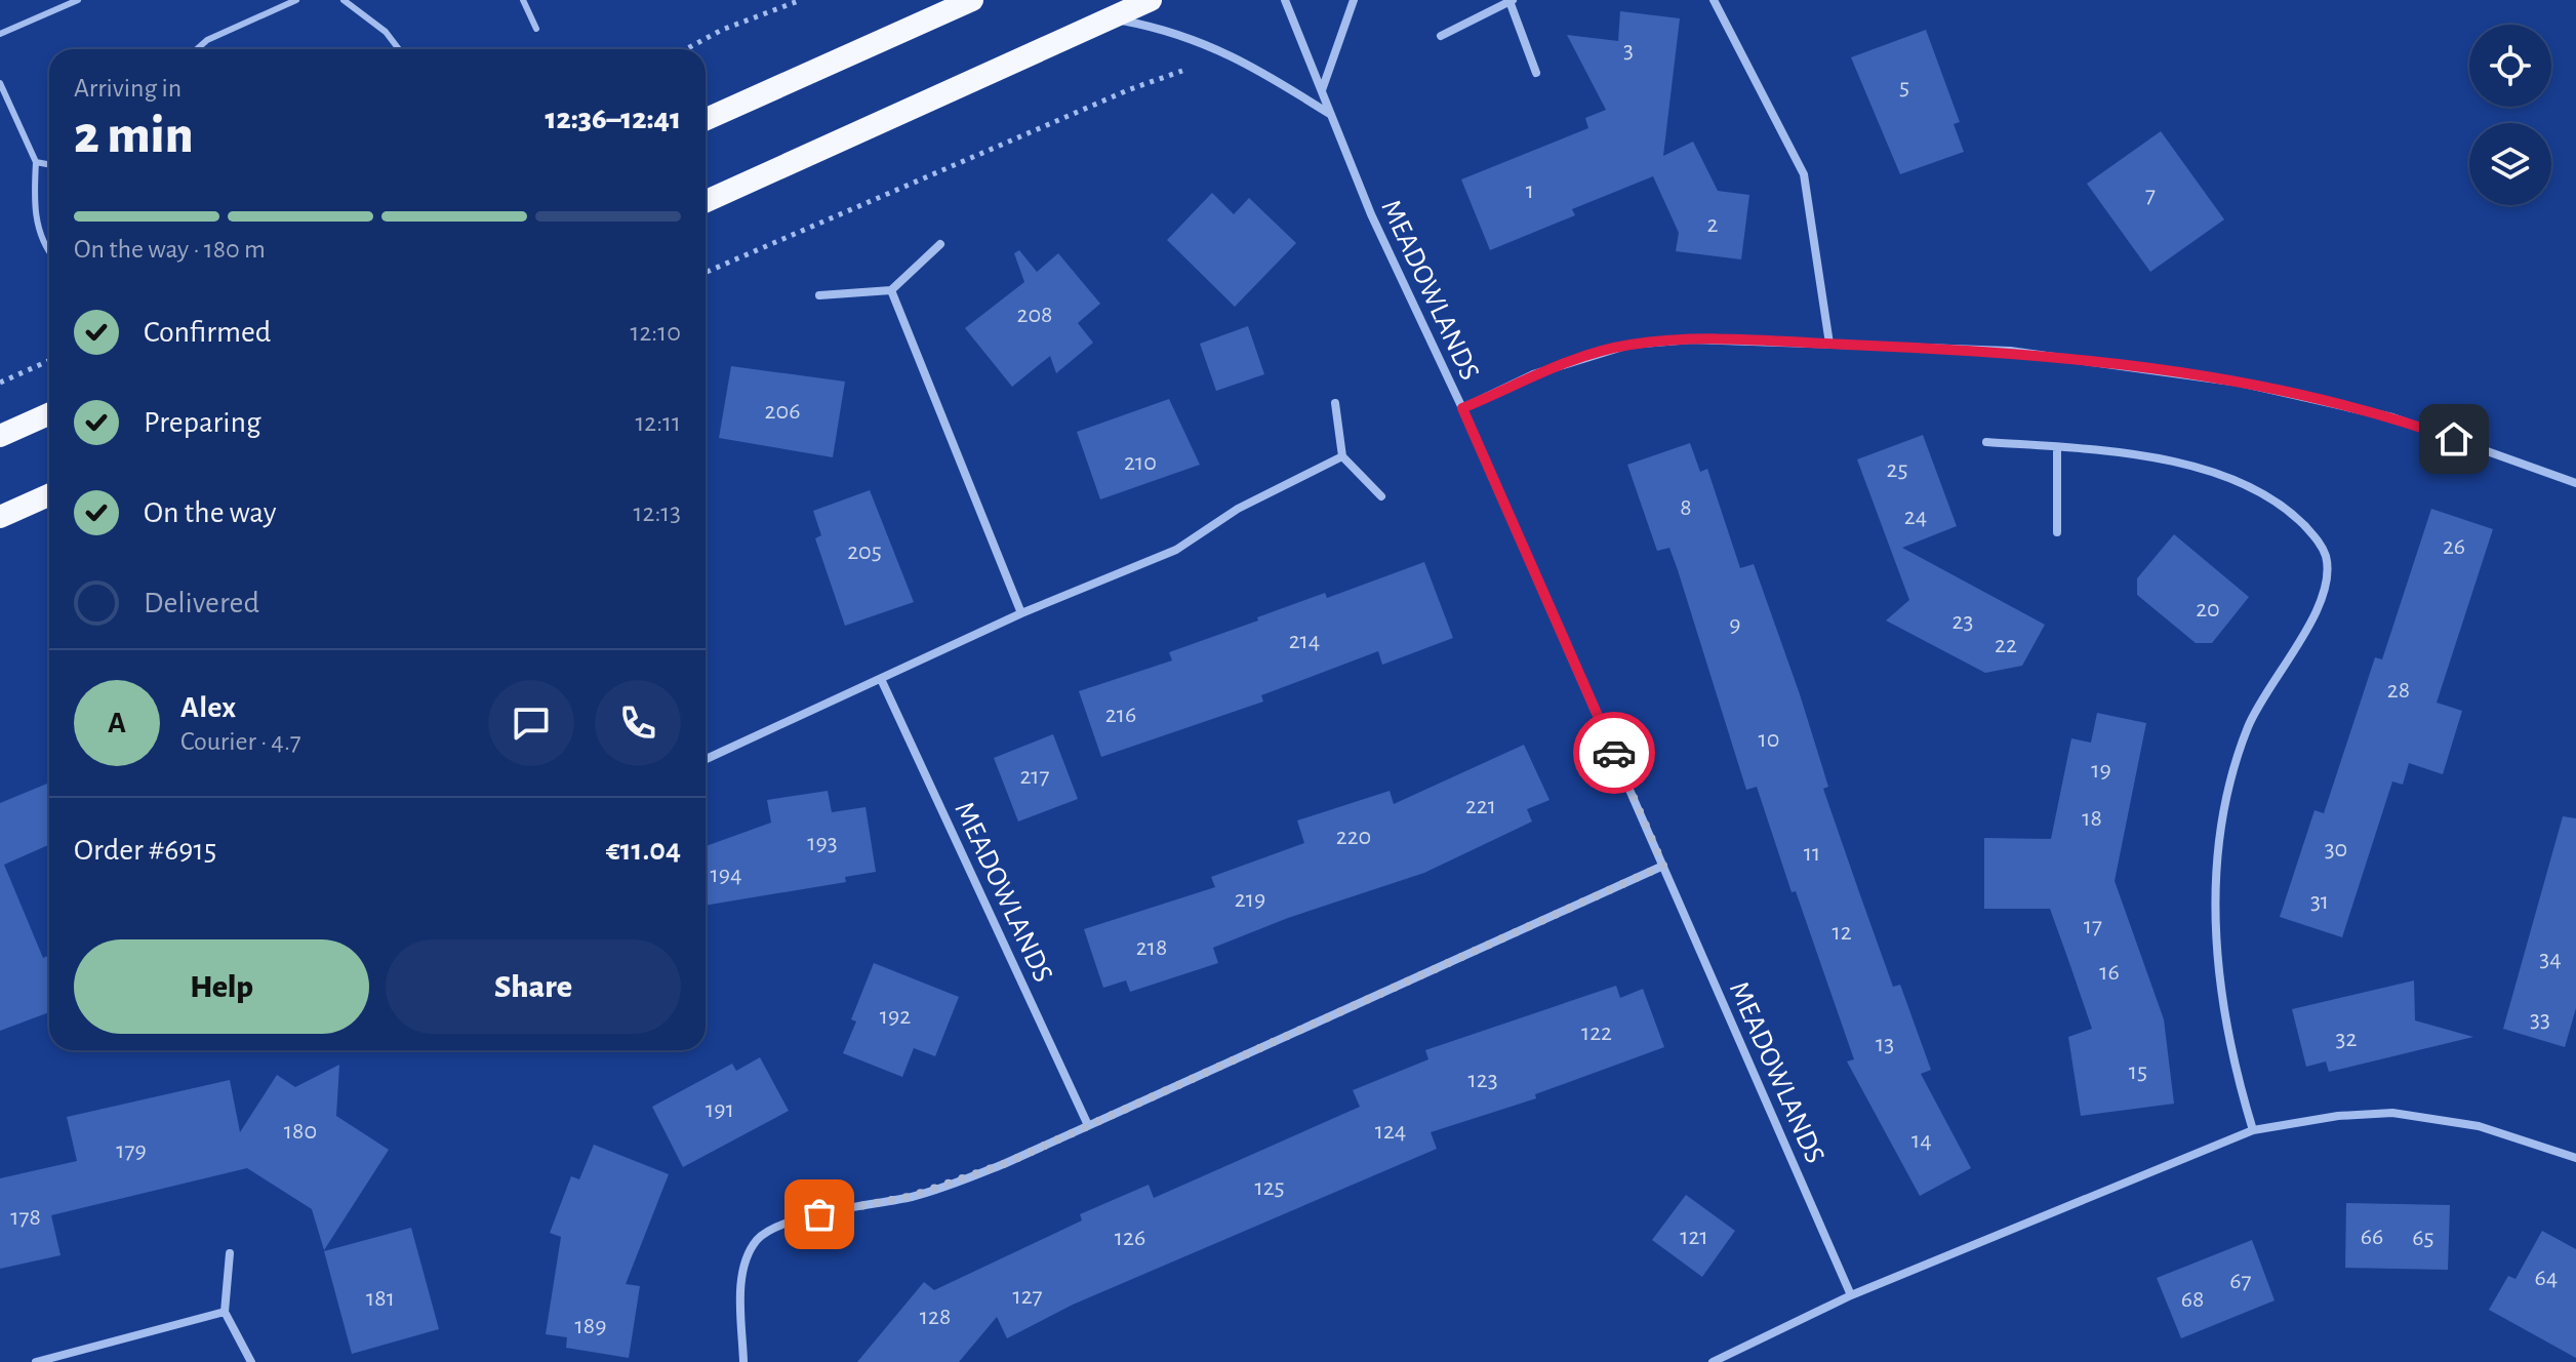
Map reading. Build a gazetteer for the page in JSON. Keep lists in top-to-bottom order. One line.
{"streets":{"street":["MEADOWLANDS"]},"house_numbers":["3","5","1","7","2","208","206","210","25","8","24","26","205","20","23","9","214","22","28","216","10","19","217","221","18","220","193","30","11","194","219","31","17","12","218","34","16","192","33","122","32","13","15","123","191","180","124","14","179","125","178","121","66","126","65","64","67","127","181","68","128","189"],"page":{"heading":["2 min","Arriving in","12:36–12:41"],"panel":["Alex","Courier · 4.7","Order #6915","€11.04"],"bar":"On the way · 180 m","list":[["Confirmed","12:10"],["Preparing","12:11"],["On the way","12:13"],"Delivered"],"round":"A","buttons":["Help","Share"]}}
